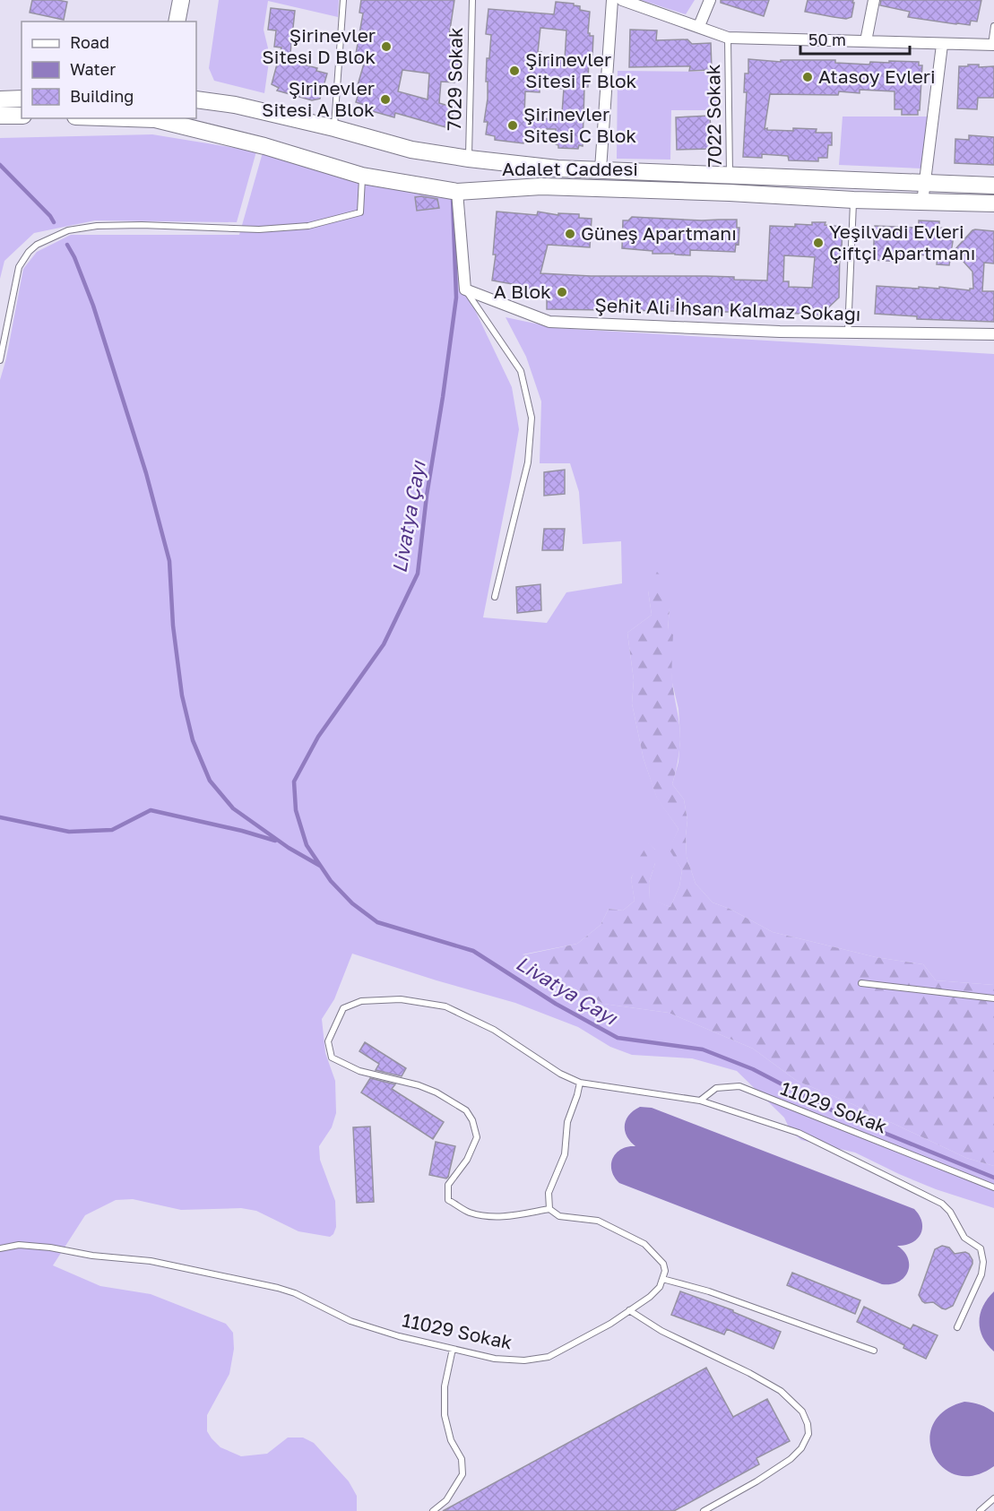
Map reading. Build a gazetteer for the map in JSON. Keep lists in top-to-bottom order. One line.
{"streets":{"street":["Adalet Caddesi","Şehit Ali İhsan Kalmaz Sokağı"],"lane":["7029 Sokak","7022 Sokak","11029 Sokak"]},"crossings":[["7029 Sokak","Adalet Caddesi"],["7022 Sokak","Adalet Caddesi"]],"water":["Livatya Çayı"],"places":["Şirinevler Sitesi D Blok","Şirinevler Sitesi F Blok","Atasoy Evleri","Şirinevler Sitesi A Blok","Şirinevler Sitesi C Blok","Güneş Apartmanı","Yeşilvadi Evleri Çiftçi Apartmanı","A Blok"],"legend":["Road","Water","Building"],"scale_bar":"50 m"}
